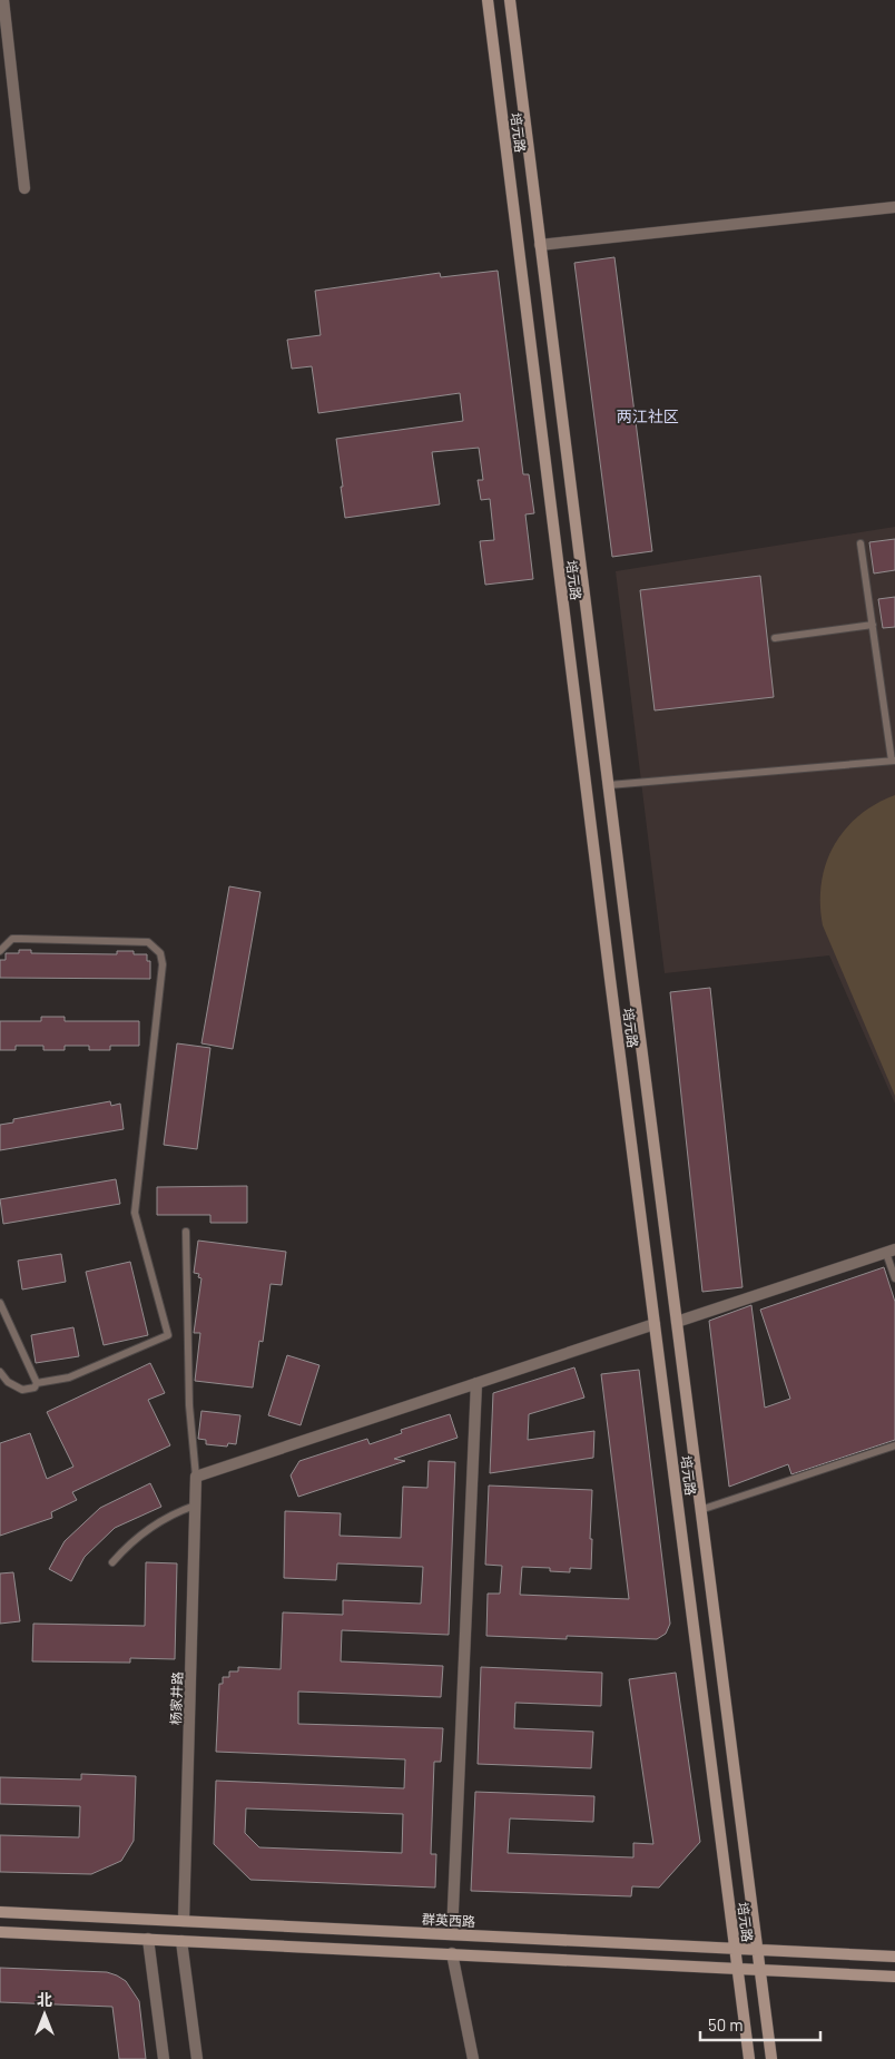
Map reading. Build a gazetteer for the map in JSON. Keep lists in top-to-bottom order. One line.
{"streets":{"main road":["培元路","群英西路"],"street":["杨家井路"]},"crossings":[["培元路","群英西路"],["杨家井路","群英西路"]],"districts":["两江社区"],"scale_bar":"50 m","north":"top"}
